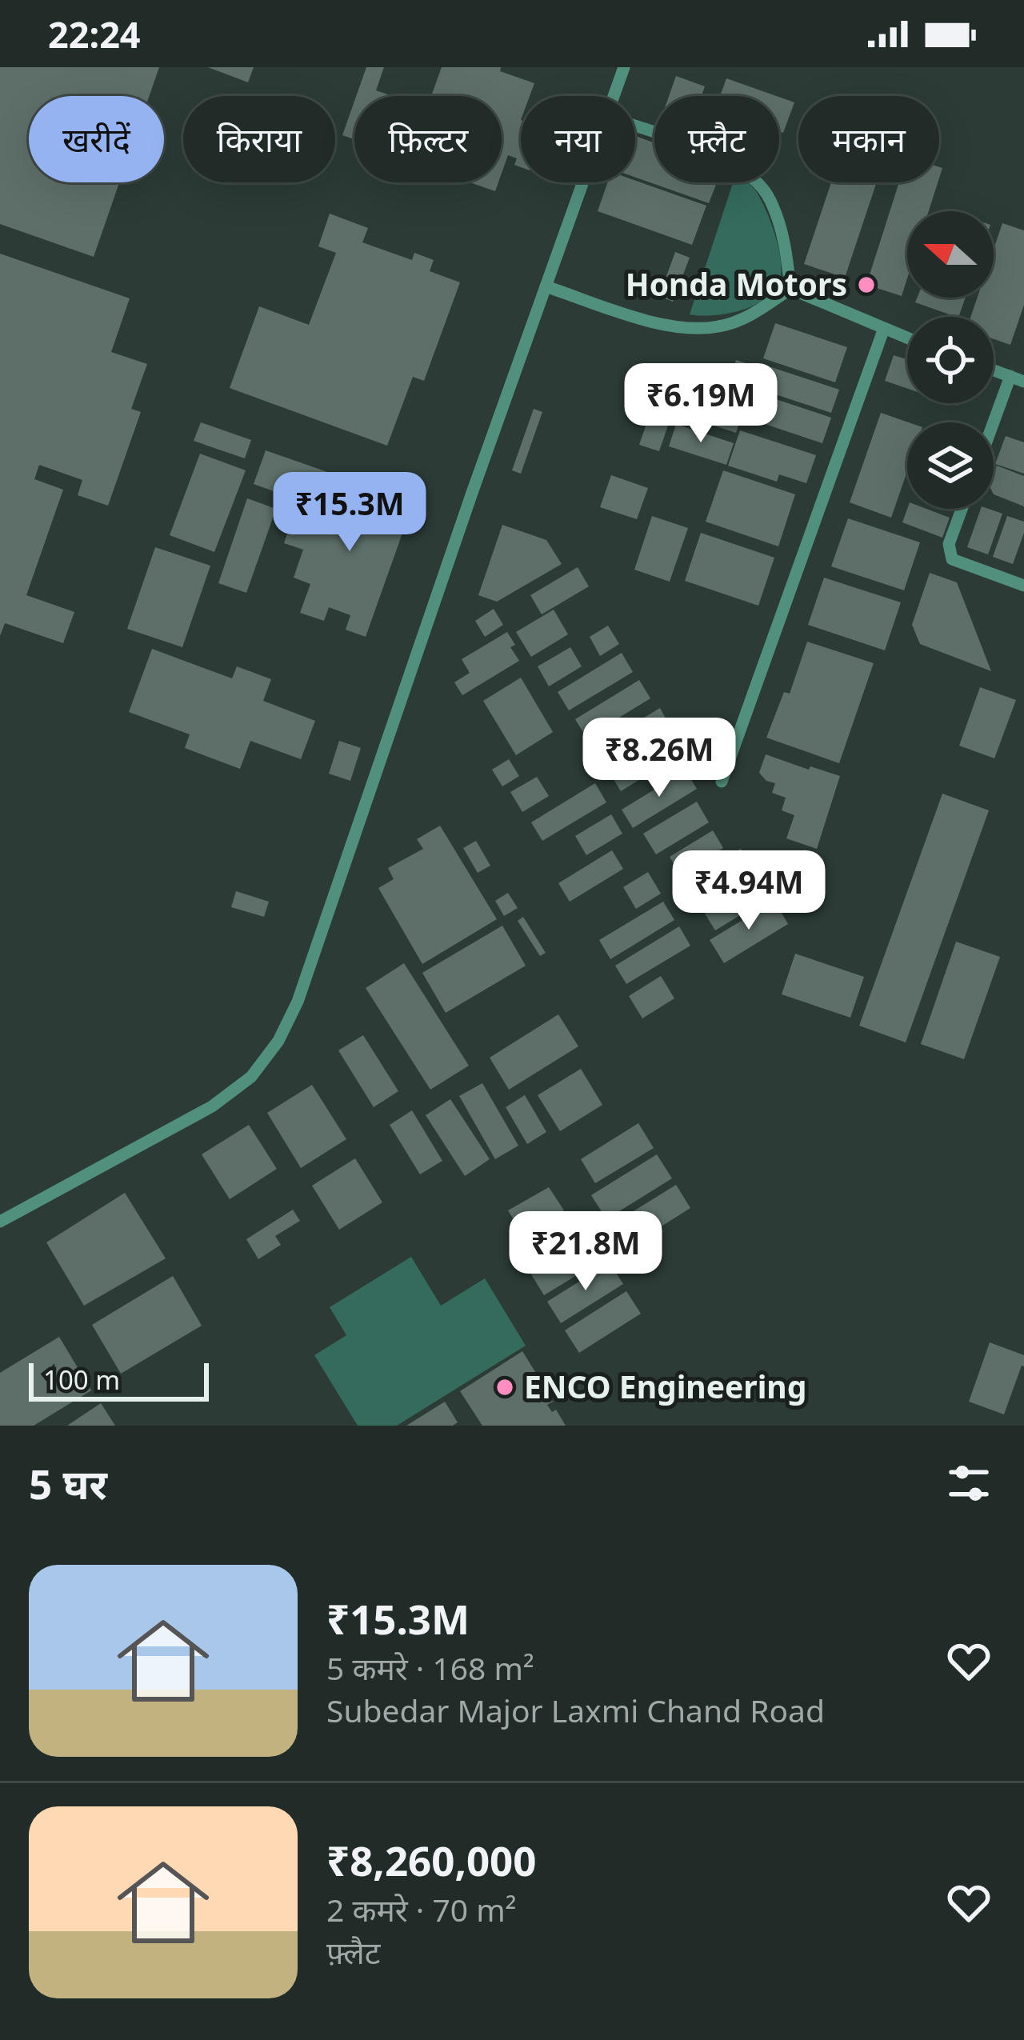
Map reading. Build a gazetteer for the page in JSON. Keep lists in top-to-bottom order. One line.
{"places":["Honda Motors","ENCO Engineering"],"scale_bar":"100 m","north":"left","page":{"status":"22:24","chip":["खरीदें","किराया","फ़िल्टर","नया","फ़्लैट","मकान"],"price":["₹6.19M","₹15.3M","₹8.26M","₹4.94M","₹21.8M"],"scale":"100 m","heading":"5 घर","list":[{"name":"₹15.3M","note":"5 कमरे · 168 m² · Subedar Major Laxmi Chand Road"},{"name":"₹8,260,000","note":"2 कमरे · 70 m² · फ़्लैट"}]}}
